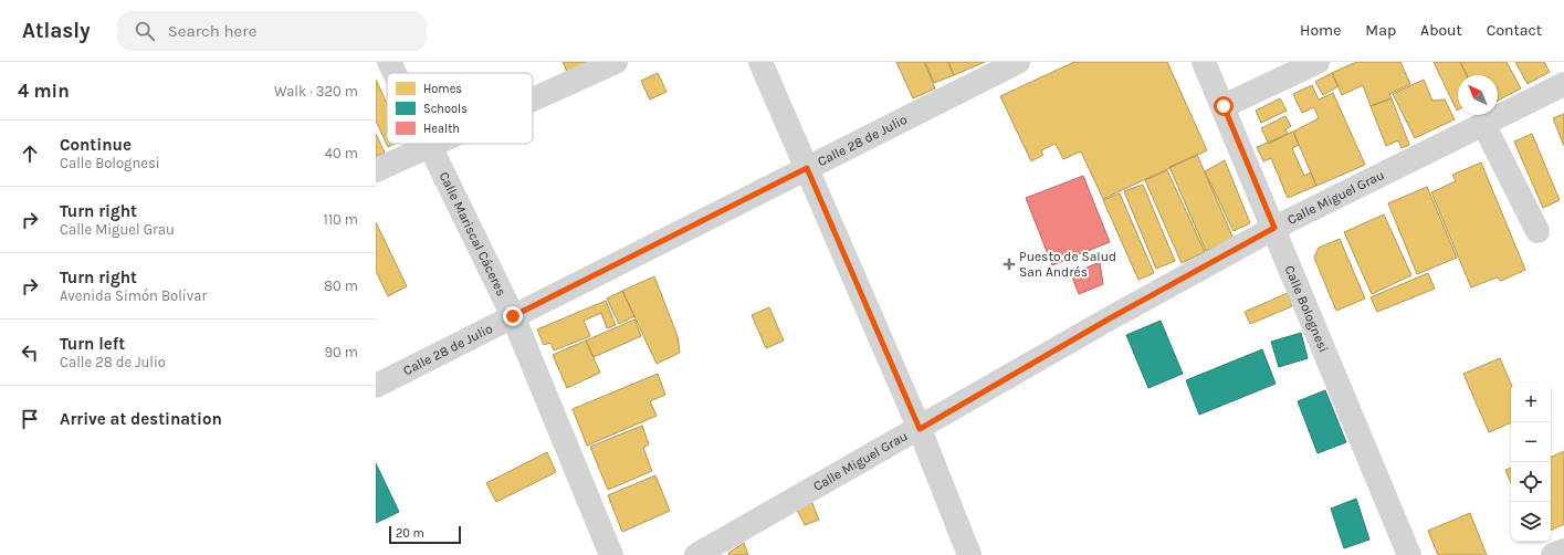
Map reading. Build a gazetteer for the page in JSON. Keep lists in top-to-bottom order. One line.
{"streets":{"street":["Calle 28 de Julio","Calle Miguel Grau","Calle Mariscal Cáceres","Calle Bolognesi"]},"crossings":[["Calle 28 de Julio","Calle Mariscal Cáceres"],["Calle Miguel Grau","Calle Bolognesi"]],"places":{"health":["Puesto de Salud San Andrés"]},"legend":["Homes","Schools","Health"],"scale_bar":"20 m","north":"top left","page":{"header":"Atlasly","search":"Search here","nav":["Home","Map","About","Contact"],"heading":["4 min","Walk · 320 m"],"list":[["Continue","Calle Bolognesi","40 m"],["Turn right","Calle Miguel Grau","110 m"],["Turn right","Avenida Simón Bolívar","80 m"],["Turn left","Calle 28 de Julio","90 m"],"Arrive at destination"],"map_buttons":["+","−"],"scale":"20 m"}}
